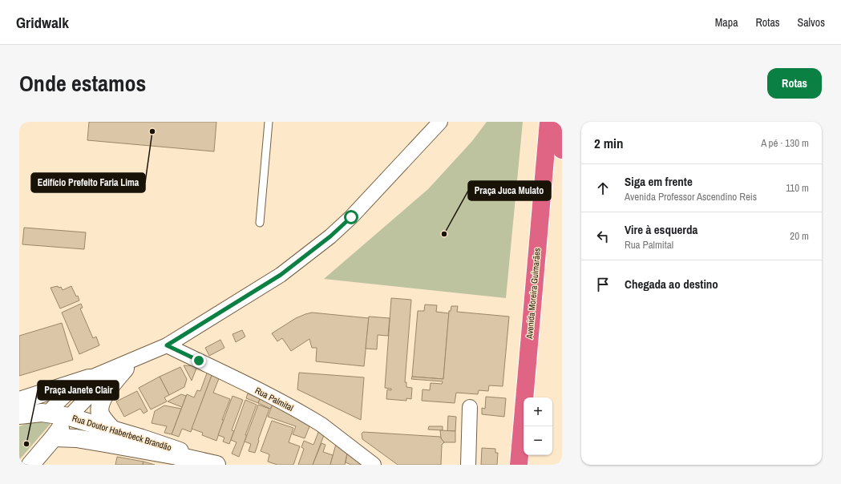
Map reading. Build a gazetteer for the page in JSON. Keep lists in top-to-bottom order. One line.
{"streets":{"highway":["Avenida Moreira Guimarães"],"street":["Rua Palmital","Rua Doutor Haberbeck Brandão"]},"places":["Edifício Prefeito Faria Lima","Praça Juca Mulato","Praça Janete Clair"],"page":{"header":"Gridwalk","nav":["Mapa","Rotas","Salvos"],"title":"Onde estamos","buttons":"Rotas","heading":["2 min","A pé · 130 m"],"list":[["Siga em frente","Avenida Professor Ascendino Reis","110 m"],["Vire à esquerda","Rua Palmital","20 m"],"Chegada ao destino"],"map_buttons":["+","−"]}}
